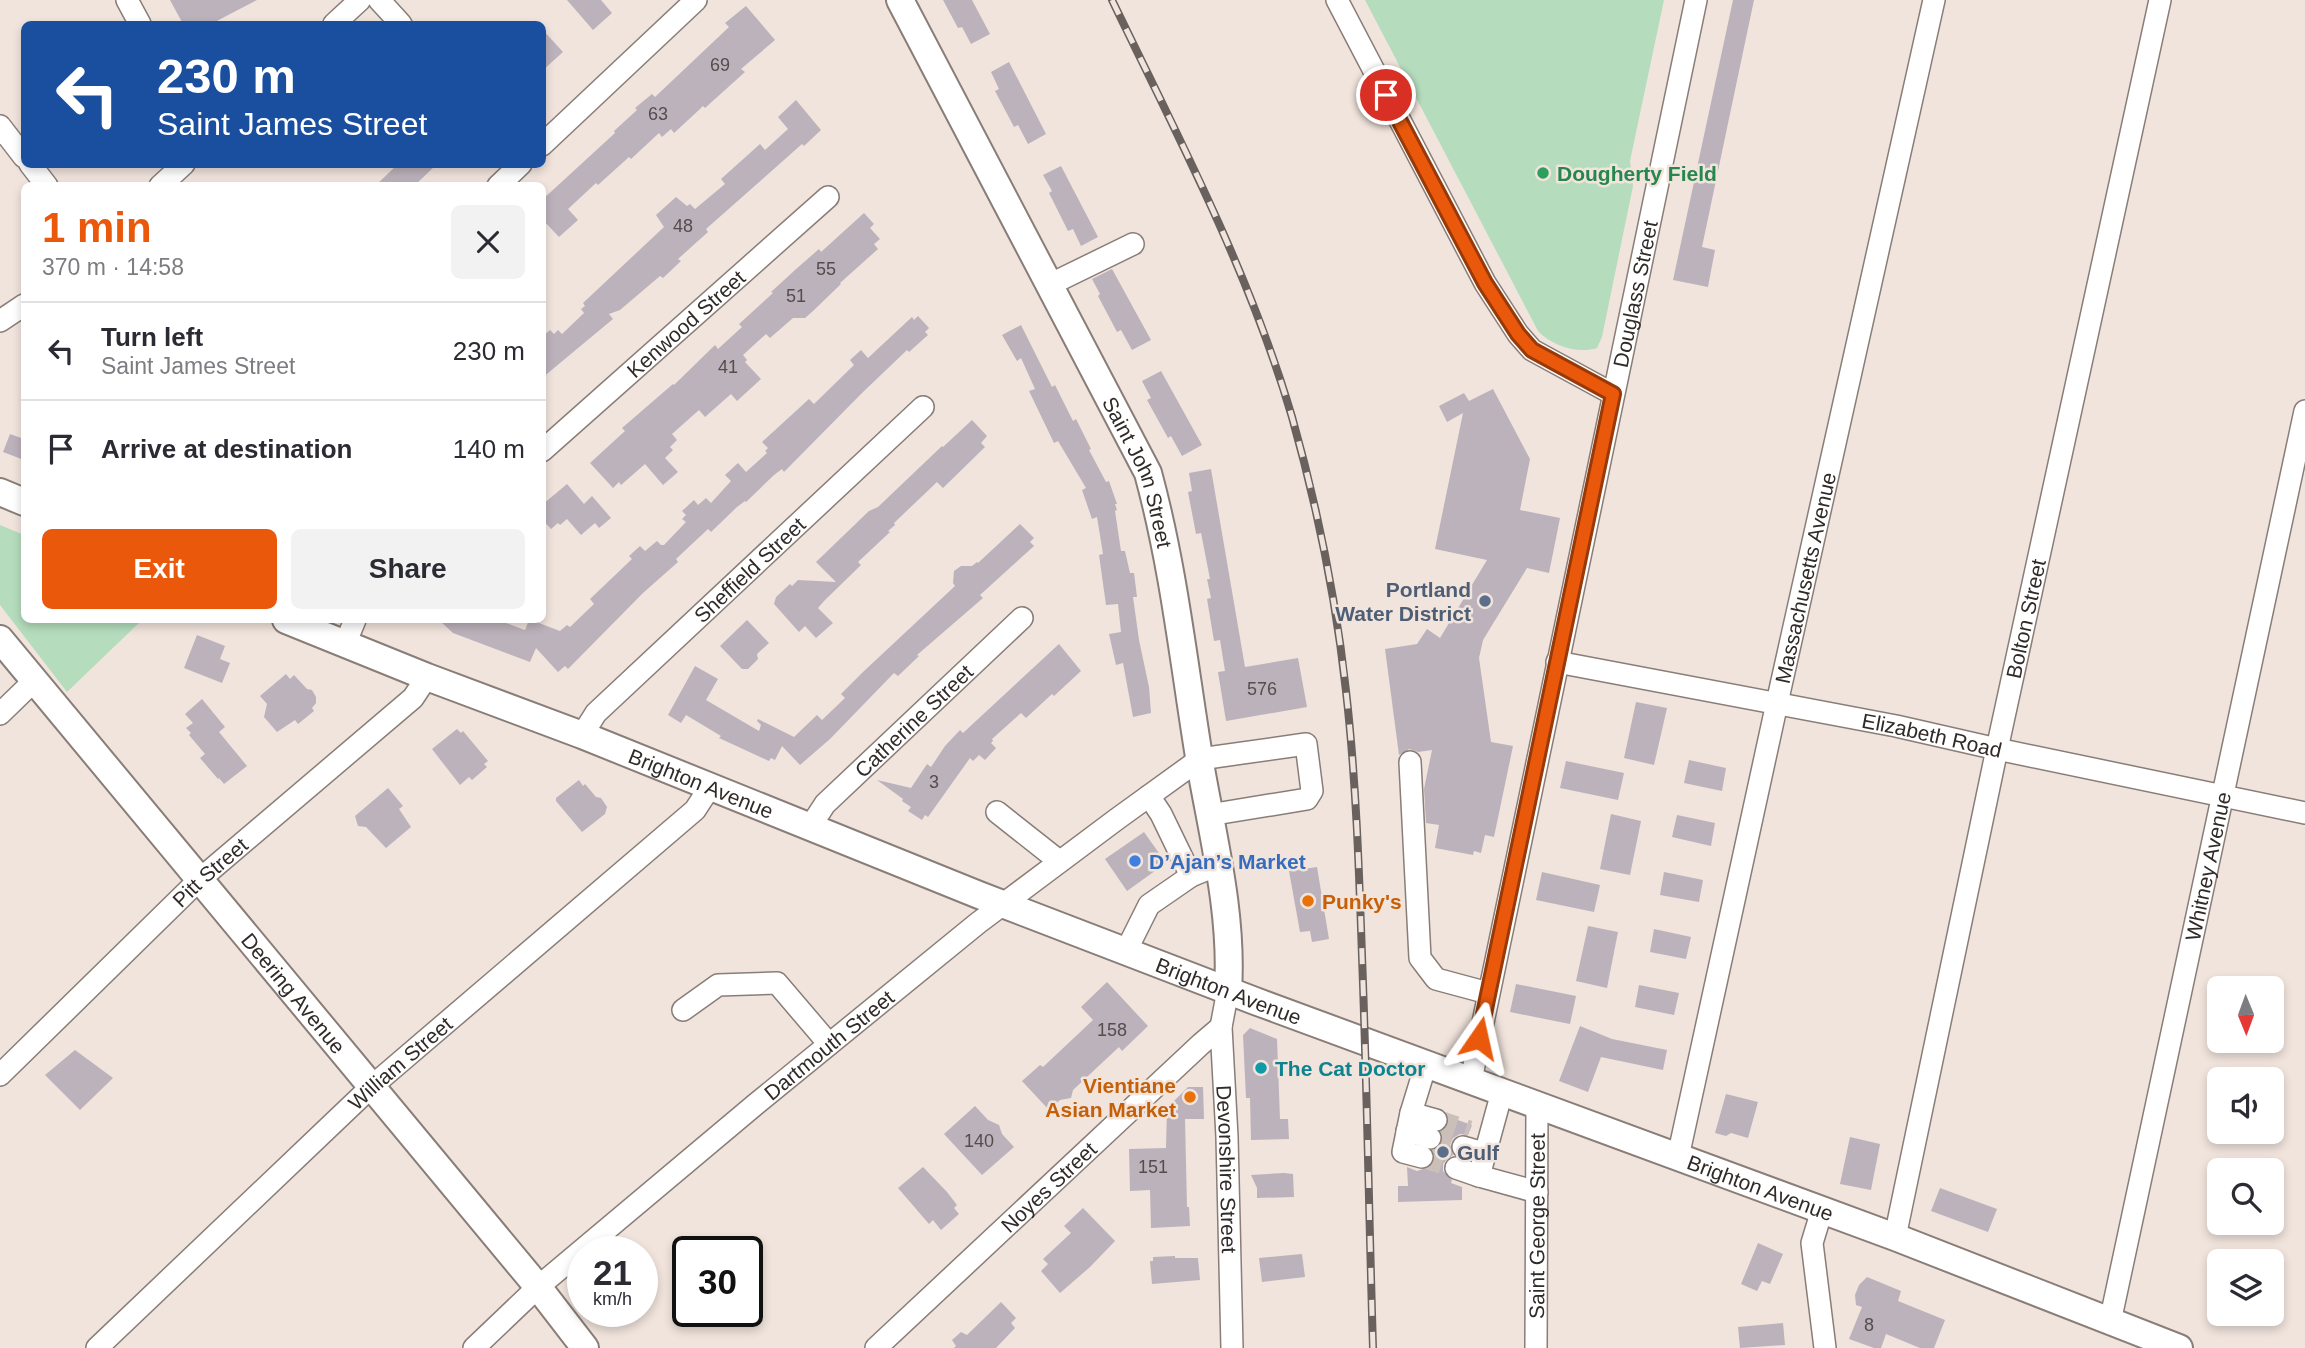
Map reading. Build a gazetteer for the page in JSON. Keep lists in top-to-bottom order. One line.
{"streets":{"main road":["Saint John Street","Brighton Avenue","Deering Avenue"],"street":["Douglass Street","Kenwood Street","Sheffield Street","Massachusetts Avenue","Bolton Street","Catherine Street","Elizabeth Road","Whitney Avenue","Pitt Street","Dartmouth Street","William Street","Devonshire Street","Noyes Street","Saint George Street"]},"crossings":[["Douglass Street","Elizabeth Road"],["Douglass Street","Brighton Avenue"],["Saint John Street","Brighton Avenue"],["Saint John Street","Dartmouth Street"],["Saint John Street","Devonshire Street"],["Sheffield Street","Brighton Avenue"],["Massachusetts Avenue","Elizabeth Road"],["Massachusetts Avenue","Brighton Avenue"],["Bolton Street","Elizabeth Road"],["Bolton Street","Brighton Avenue"],["Catherine Street","Brighton Avenue"],["Elizabeth Road","Whitney Avenue"],["Brighton Avenue","Whitney Avenue"],["Brighton Avenue","Pitt Street"],["Brighton Avenue","Dartmouth Street"],["Brighton Avenue","William Street"],["Brighton Avenue","Devonshire Street"],["Brighton Avenue","Saint George Street"],["Pitt Street","Deering Avenue"],["Deering Avenue","Dartmouth Street"],["Deering Avenue","William Street"],["Devonshire Street","Noyes Street"]],"places":["Dougherty Field","Portland Water District","D’Ajan’s Market","Punky's","The Cat Doctor","Vientiane Asian Market","Gulf"],"house_numbers":["69","63","48","55","51","41","576","3","158","140","151","8"],"north":"bottom","page":{"turn":["230 m","Saint James Street"],"heading":["1 min","370 m · 14:58"],"list":[{"name":"Turn left","note":"Saint James Street","value":"230 m"},{"name":"Arrive at destination","value":"140 m"}],"buttons":["Exit","Share"],"speed":"21 km/h","limit":"30"}}
